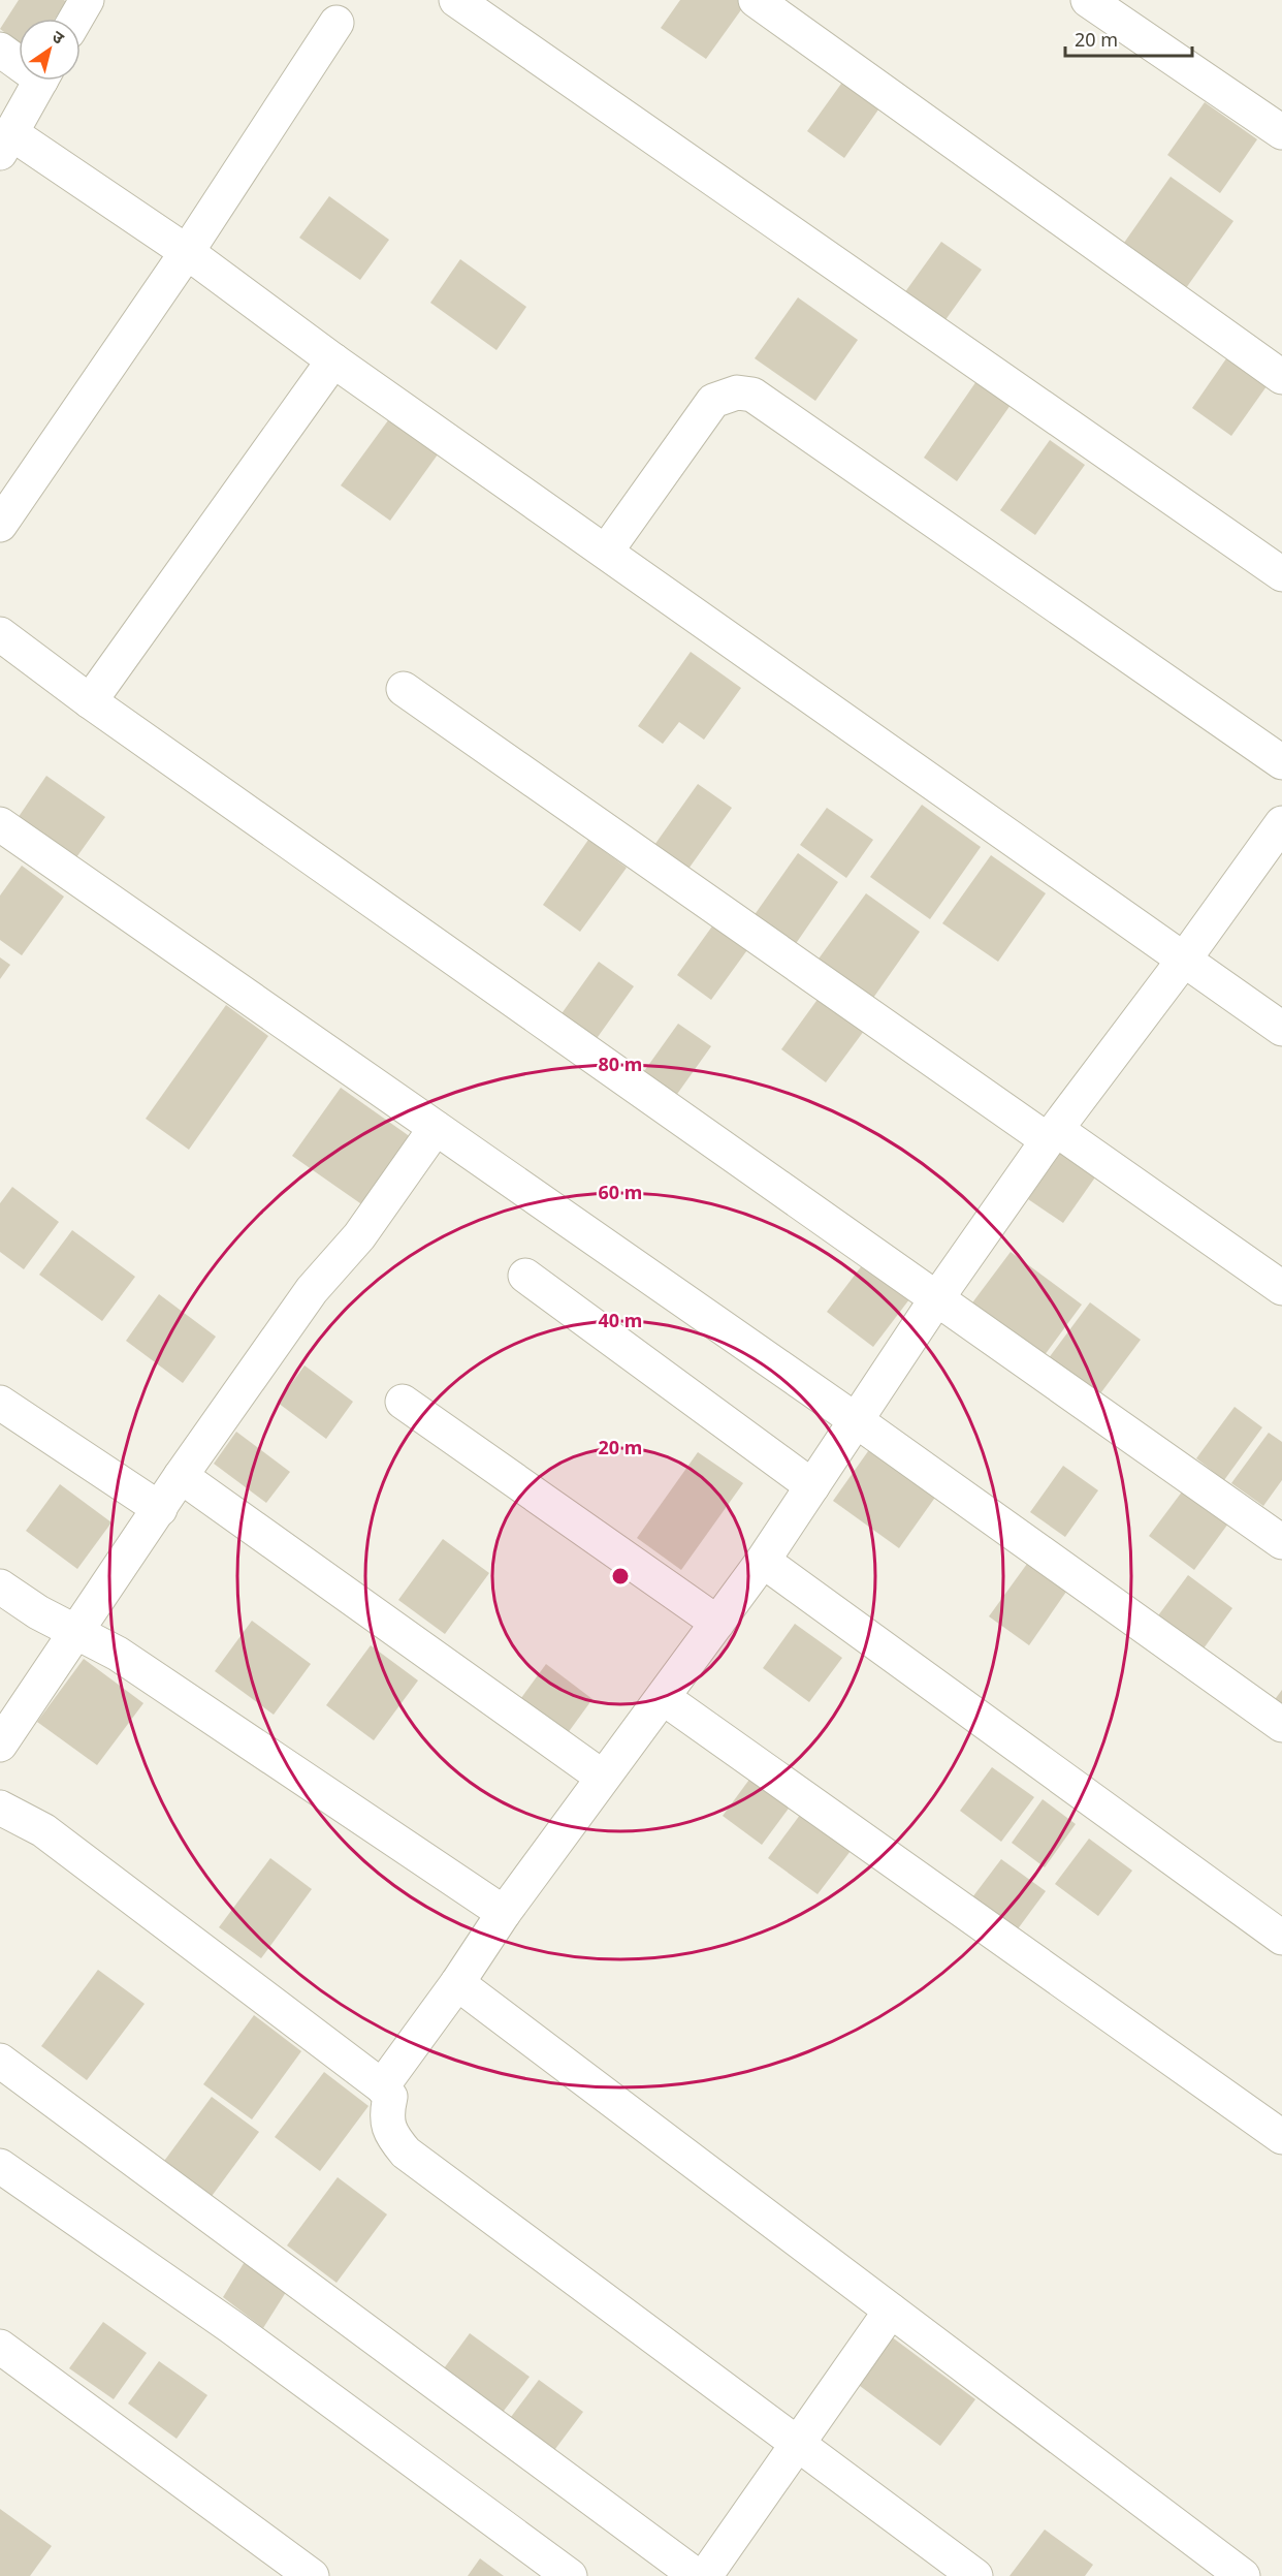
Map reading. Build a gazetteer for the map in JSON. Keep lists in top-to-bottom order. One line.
{"scale_bar":"20 m","north":"top right","rings":["80 m","60 m","40 m","20 m"]}
